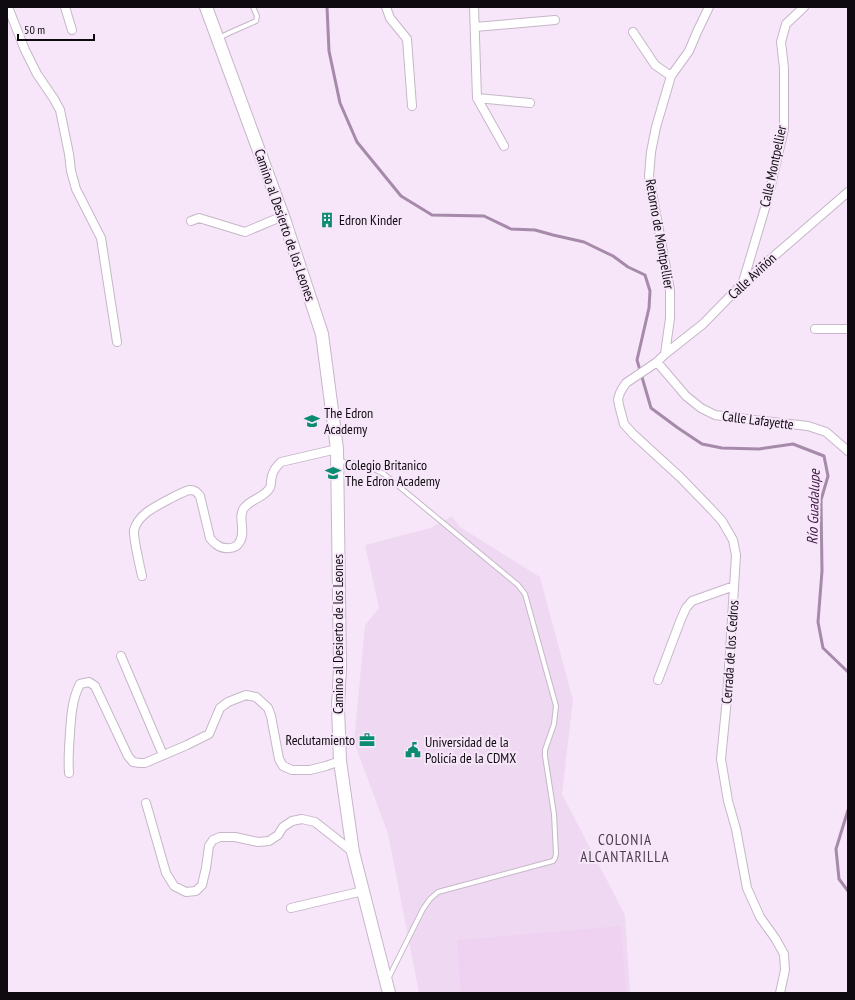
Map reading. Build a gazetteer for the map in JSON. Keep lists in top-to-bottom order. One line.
{"streets":{"main road":["Camino al Desierto de los Leones"],"street":["Calle Montpellier","Retorno de Montpellier","Calle Aviñón","Calle Lafayette","Cerrada de los Cedros"]},"crossings":[["Calle Montpellier","Calle Aviñón"],["Retorno de Montpellier","Calle Aviñón"],["Calle Aviñón","Calle Lafayette"],["Calle Aviñón","Cerrada de los Cedros"],["Calle Lafayette","Cerrada de los Cedros"]],"districts":["COLONIA ALCANTARILLA"],"water":["Río Guadalupe"],"places":{"building":["Edron Kinder"],"school or university":["The Edron Academy","Colegio Britanico The Edron Academy"],"office":["Reclutamiento"],"public building":["Universidad de la Policía de la CDMX"]},"scale_bar":"50 m"}
